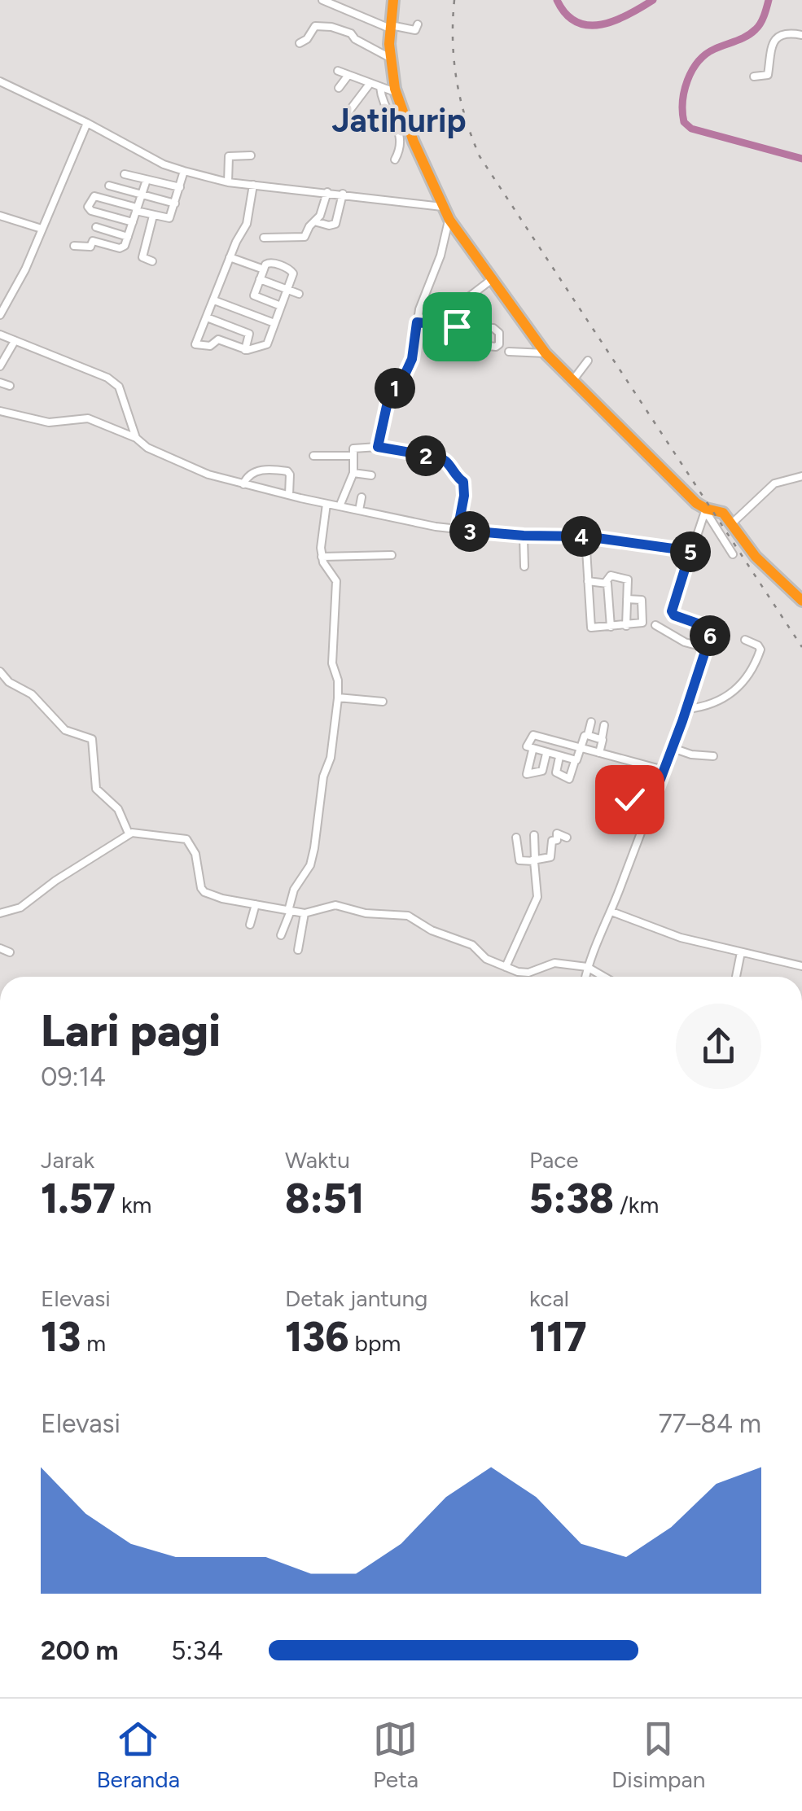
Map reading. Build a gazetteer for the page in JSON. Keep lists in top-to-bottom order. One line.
{"districts":["Jatihurip"],"page":{"pins":["1","2","3","4","5","6"],"heading":["Lari pagi","09:14"],"stats":[["Jarak","1.57 km"],["Waktu","8:51"],["Pace","5:38 /km"],["Elevasi","13 m"],["Detak jantung","136 bpm"],["kcal","117"]],"chart":["Elevasi","77–84 m"],"list":[{"name":"200 m","note":"5:34"}],"tabs":["Beranda","Peta","Disimpan"]}}
